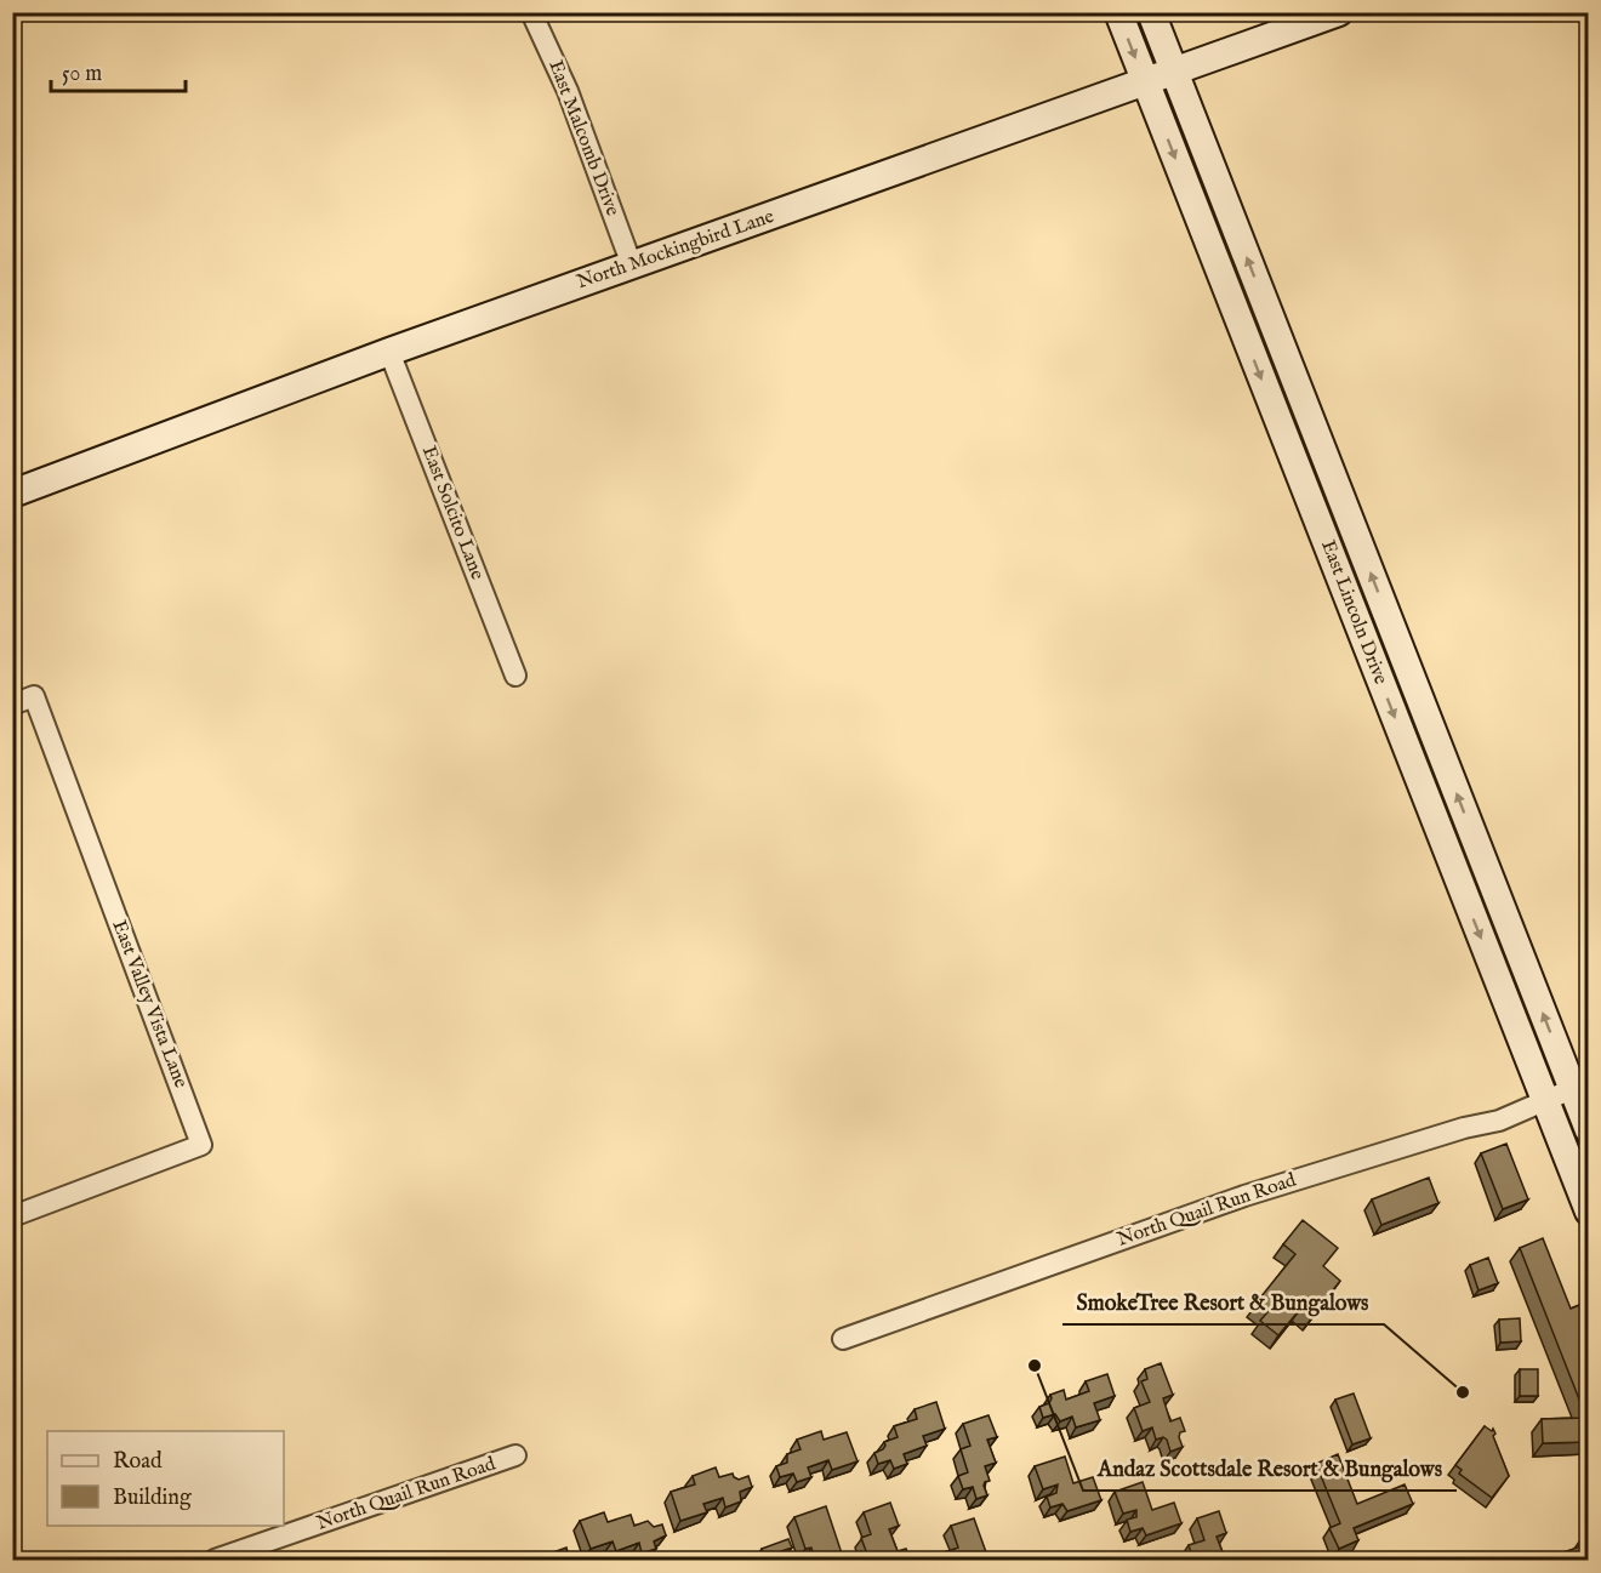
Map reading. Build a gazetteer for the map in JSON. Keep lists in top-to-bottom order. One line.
{"streets":{"main road":["North Mockingbird Lane","East Lincoln Drive"],"street":["East Malcomb Drive","East Solcito Lane","East Valley Vista Lane","North Quail Run Road"]},"crossings":[["East Malcomb Drive","North Mockingbird Lane"],["North Mockingbird Lane","East Solcito Lane"],["North Mockingbird Lane","East Lincoln Drive"],["East Lincoln Drive","North Quail Run Road"]],"places":["Andaz Scottsdale Resort & Bungalows","SmokeTree Resort & Bungalows"],"legend":["Road","Building"],"scale_bar":"50 m"}
